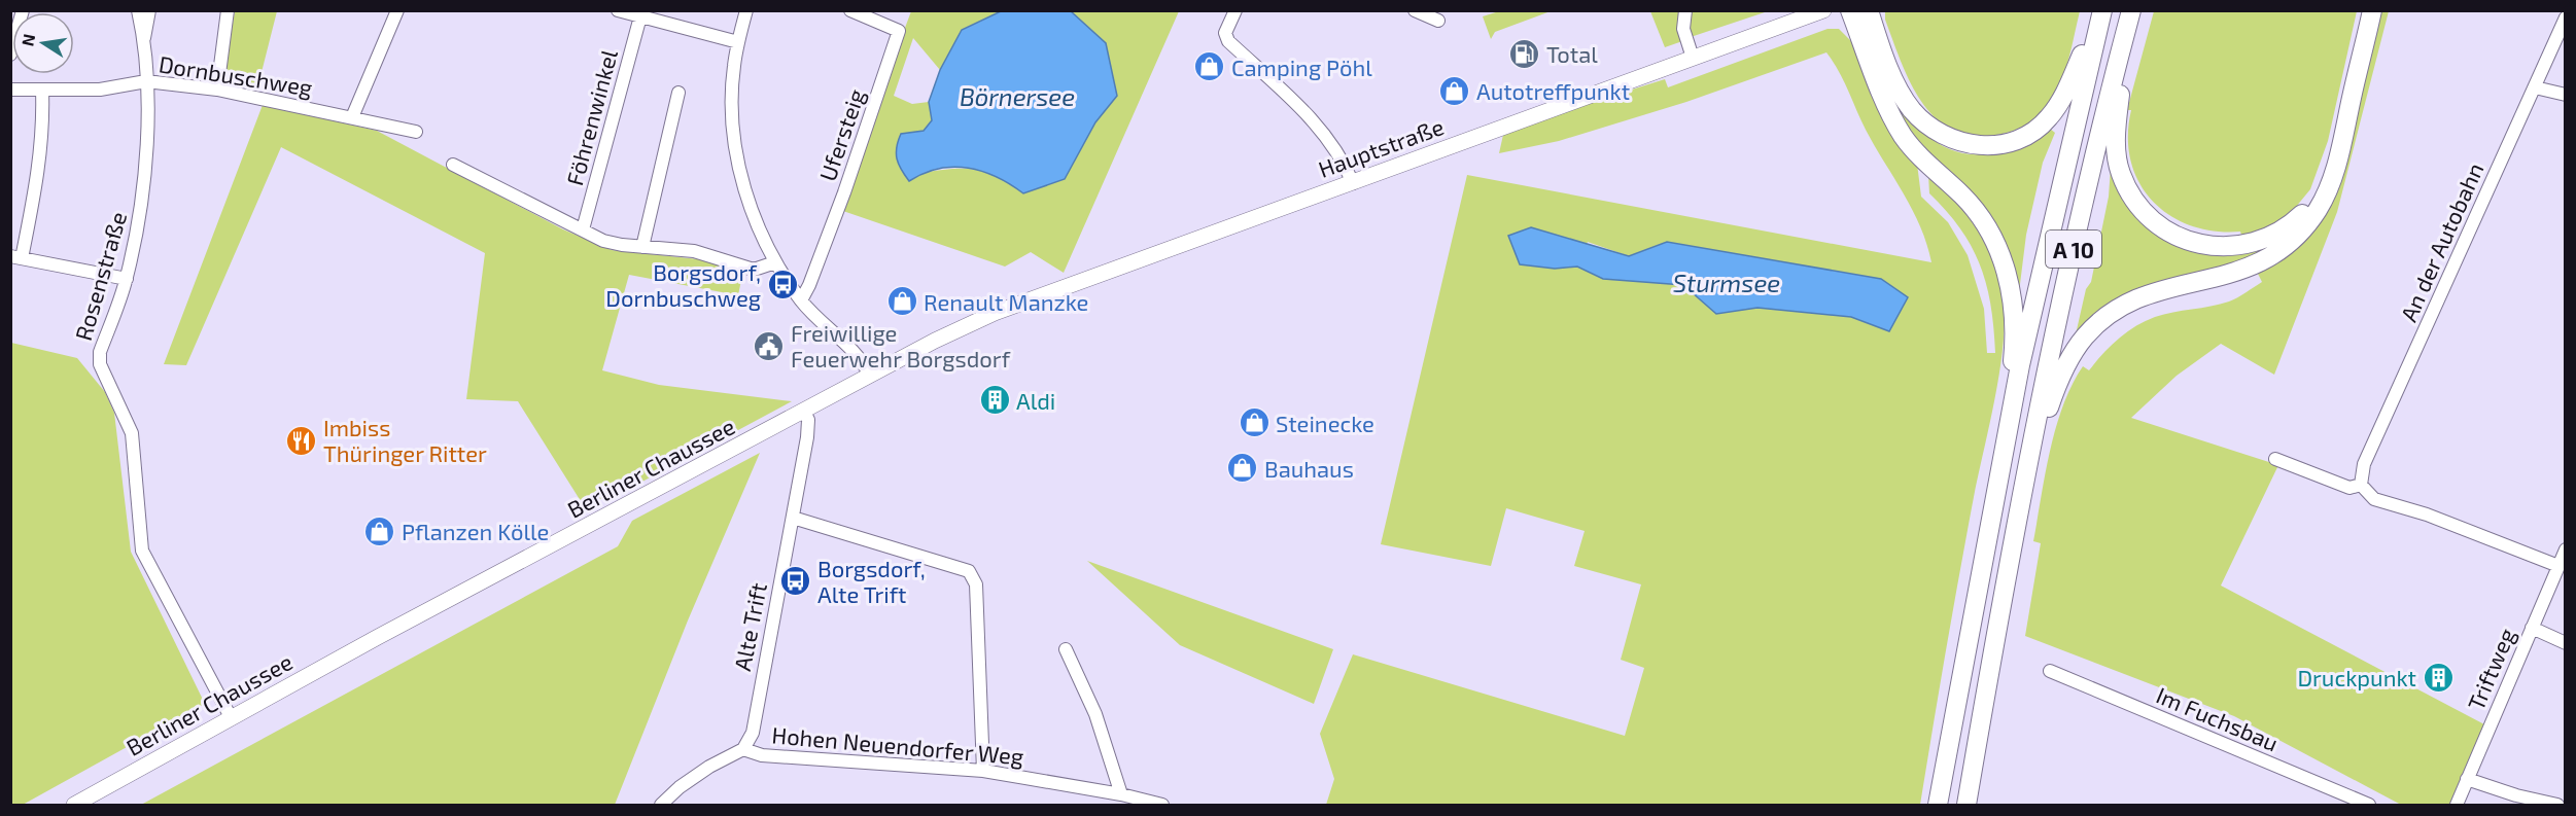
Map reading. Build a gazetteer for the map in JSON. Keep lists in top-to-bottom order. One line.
{"streets":{"highway":["A 10"],"main road":["Hauptstraße","Berliner Chaussee"],"street":["Dornbuschweg","Föhrenwinkel","Ufersteig","An der Autobahn","Rosenstraße","Alte Trift","Triftweg","Im Fuchsbau","Hohen Neuendorfer Weg"]},"crossings":[["Dornbuschweg","Rosenstraße"],["Hauptstraße","Berliner Chaussee"],["Rosenstraße","Berliner Chaussee"],["Berliner Chaussee","Alte Trift"],["Alte Trift","Hohen Neuendorfer Weg"]],"water":["Börnersee","Sturmsee"],"places":{"fuel station":["Total"],"shop":["Camping Pöhl","Autotreffpunkt","Renault Manzke","Steinecke","Bauhaus","Pflanzen Kölle"],"bus stop":["Borgsdorf, Dornbuschweg","Borgsdorf, Alte Trift"],"public building":["Freiwillige Feuerwehr Borgsdorf"],"building":["Aldi","Druckpunkt"],"restaurant":["Imbiss Thüringer Ritter"]},"north":"left"}
